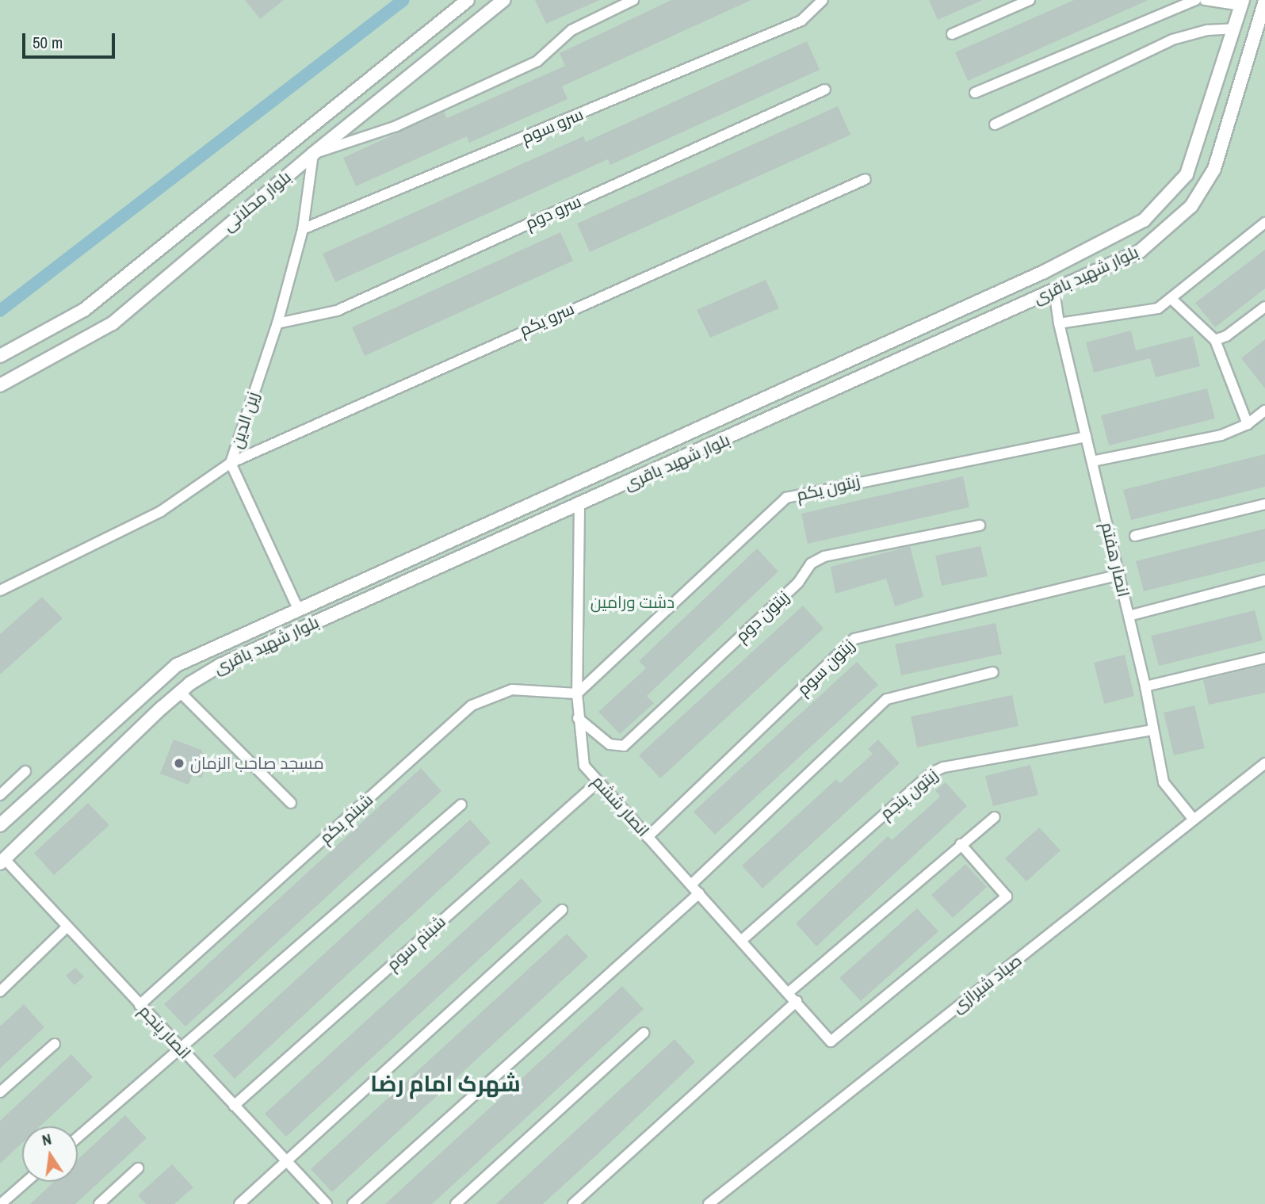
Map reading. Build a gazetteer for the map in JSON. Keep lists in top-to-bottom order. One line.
{"streets":{"street":["سرو سوم","بلوار محلاتی","سرو دوم","بلوار شهید باقری","سرو یکم","زین الدین","زیتون یکم","انصار هفتم","زیتون دوم","زیتون سوم","زیتون پنجم","انصار ششم","شبنم یکم","شبنم سوم","صیاد شیرازی","انصار پنجم"]},"crossings":[["سرو سوم","زین الدین"],["بلوار محلاتی","زین الدین"],["سرو دوم","زین الدین"],["بلوار شهید باقری","انصار هفتم"],["بلوار شهید باقری","انصار ششم"],["بلوار شهید باقری","انصار پنجم"],["سرو یکم","زین الدین"],["زیتون یکم","انصار هفتم"],["زیتون یکم","انصار ششم"],["زیتون یکم","شبنم یکم"],["انصار هفتم","زیتون سوم"],["انصار هفتم","زیتون پنجم"],["انصار هفتم","صیاد شیرازی"],["زیتون دوم","انصار ششم"],["زیتون سوم","انصار ششم"],["زیتون پنجم","انصار ششم"],["انصار ششم","شبنم یکم"],["انصار ششم","شبنم سوم"],["شبنم یکم","انصار پنجم"],["شبنم سوم","انصار پنجم"]],"districts":["شهرک امام رضا"],"parks":["دشت ورامین"],"places":["مسجد صاحب الزمان"],"scale_bar":"50 m","north":"top"}
